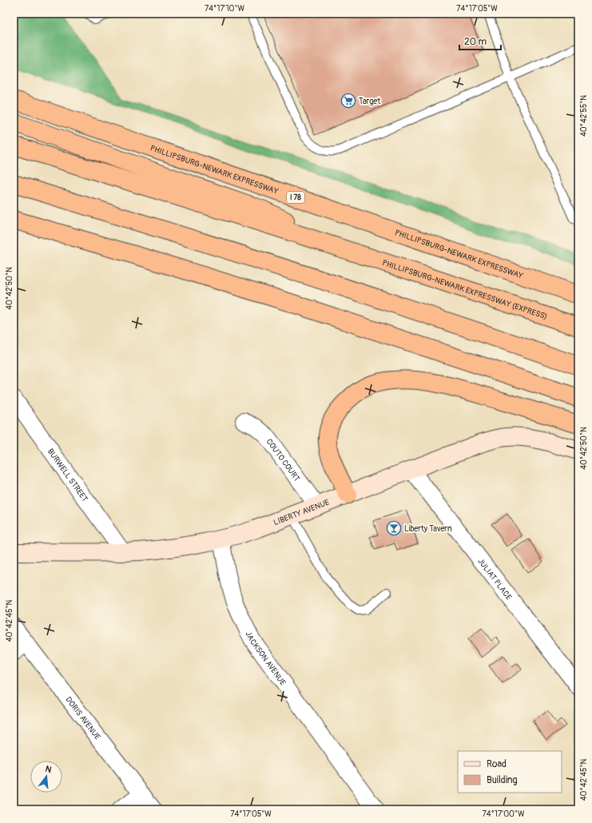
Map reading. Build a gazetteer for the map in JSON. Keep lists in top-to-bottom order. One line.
{"streets":{"highway":["PHILLIPSBURG-NEWARK EXPRESSWAY","I 78","PHILLIPSBURG-NEWARK EXPRESSWAY (EXPRESS)"],"street":["COUTO COURT","BURWELL STREET","LIBERTY AVENUE","JULIAT PLACE","JACKSON AVENUE","DORIS AVENUE"]},"crossings":[["COUTO COURT","LIBERTY AVENUE"],["BURWELL STREET","LIBERTY AVENUE"],["LIBERTY AVENUE","JULIAT PLACE"],["LIBERTY AVENUE","JACKSON AVENUE"]],"places":{"supermarket":["Target"],"bar":["Liberty Tavern"]},"legend":["Road","Building"],"scale_bar":"20 m","north":"top","coordinates":["74°17'10\"W","74°17'05\"W","40°42'55\"N","40°42'50\"N","40°42'45\"N","74°17'00\"W"]}
